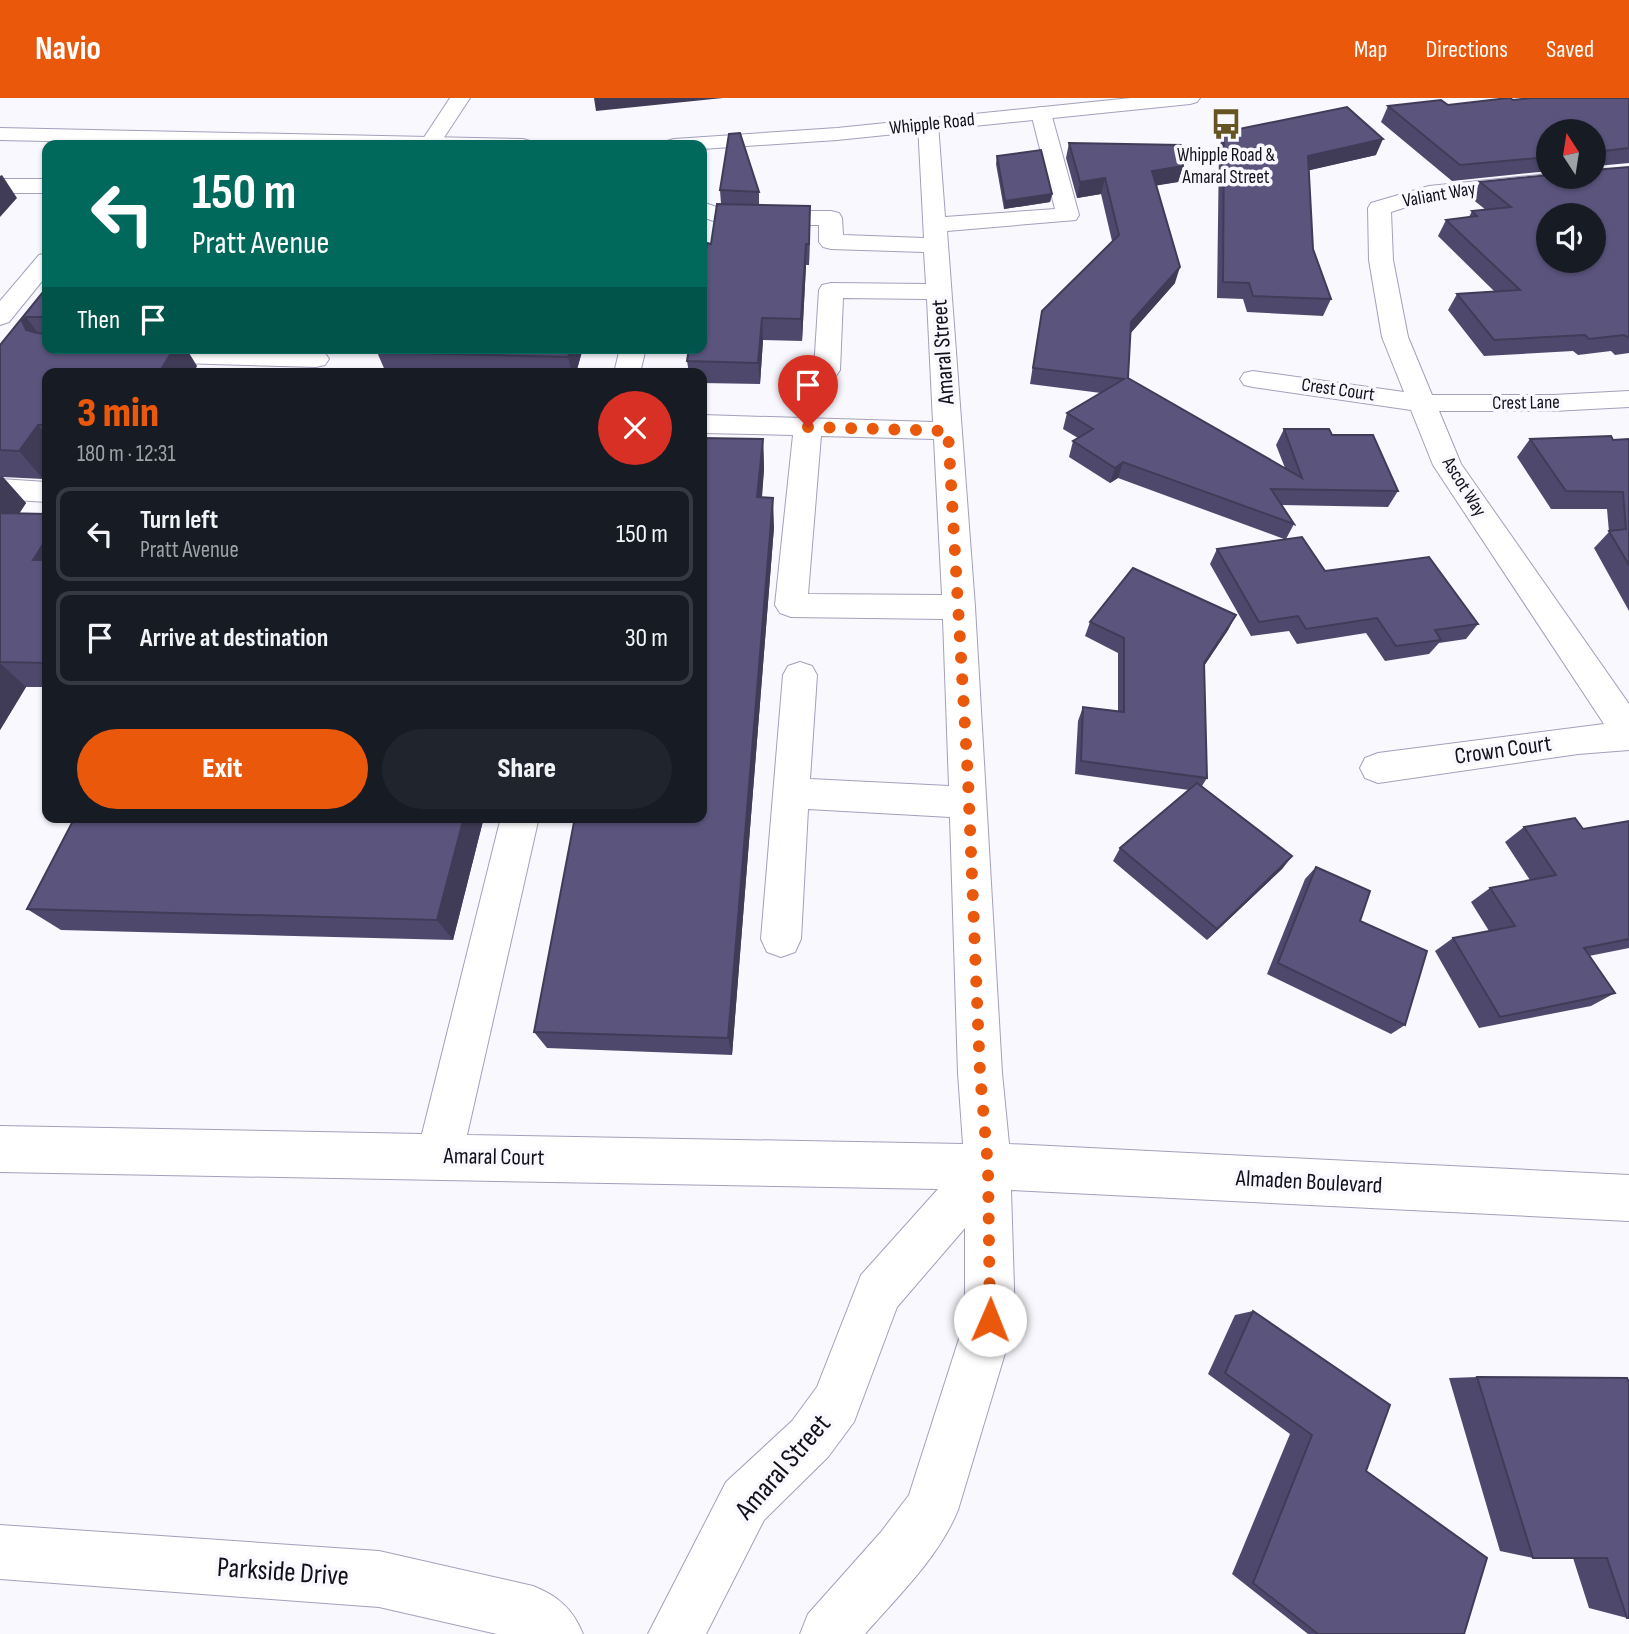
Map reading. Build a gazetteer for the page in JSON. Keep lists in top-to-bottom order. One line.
{"streets":{"street":["Whipple Road","Valiant Way","Amaral Street","Crest Court","Crest Lane","Ascot Way","Crown Court","Amaral Court","Almaden Boulevard","Parkside Drive"]},"crossings":[["Whipple Road","Amaral Street"],["Valiant Way","Ascot Way"],["Amaral Street","Amaral Court"],["Amaral Street","Almaden Boulevard"],["Crest Court","Crest Lane"],["Crest Court","Ascot Way"],["Crest Lane","Ascot Way"],["Ascot Way","Crown Court"],["Amaral Court","Almaden Boulevard"]],"places":{"bus stop":["Whipple Road & Amaral Street"]},"north":"top","page":{"header":"Navio","nav":["Map","Directions","Saved"],"turn":["150 m","Pratt Avenue"],"then":"Then","heading":["3 min","180 m · 12:31"],"list":[{"name":"Turn left","note":"Pratt Avenue","value":"150 m"},{"name":"Arrive at destination","value":"30 m"}],"buttons":["Exit","Share"]}}
